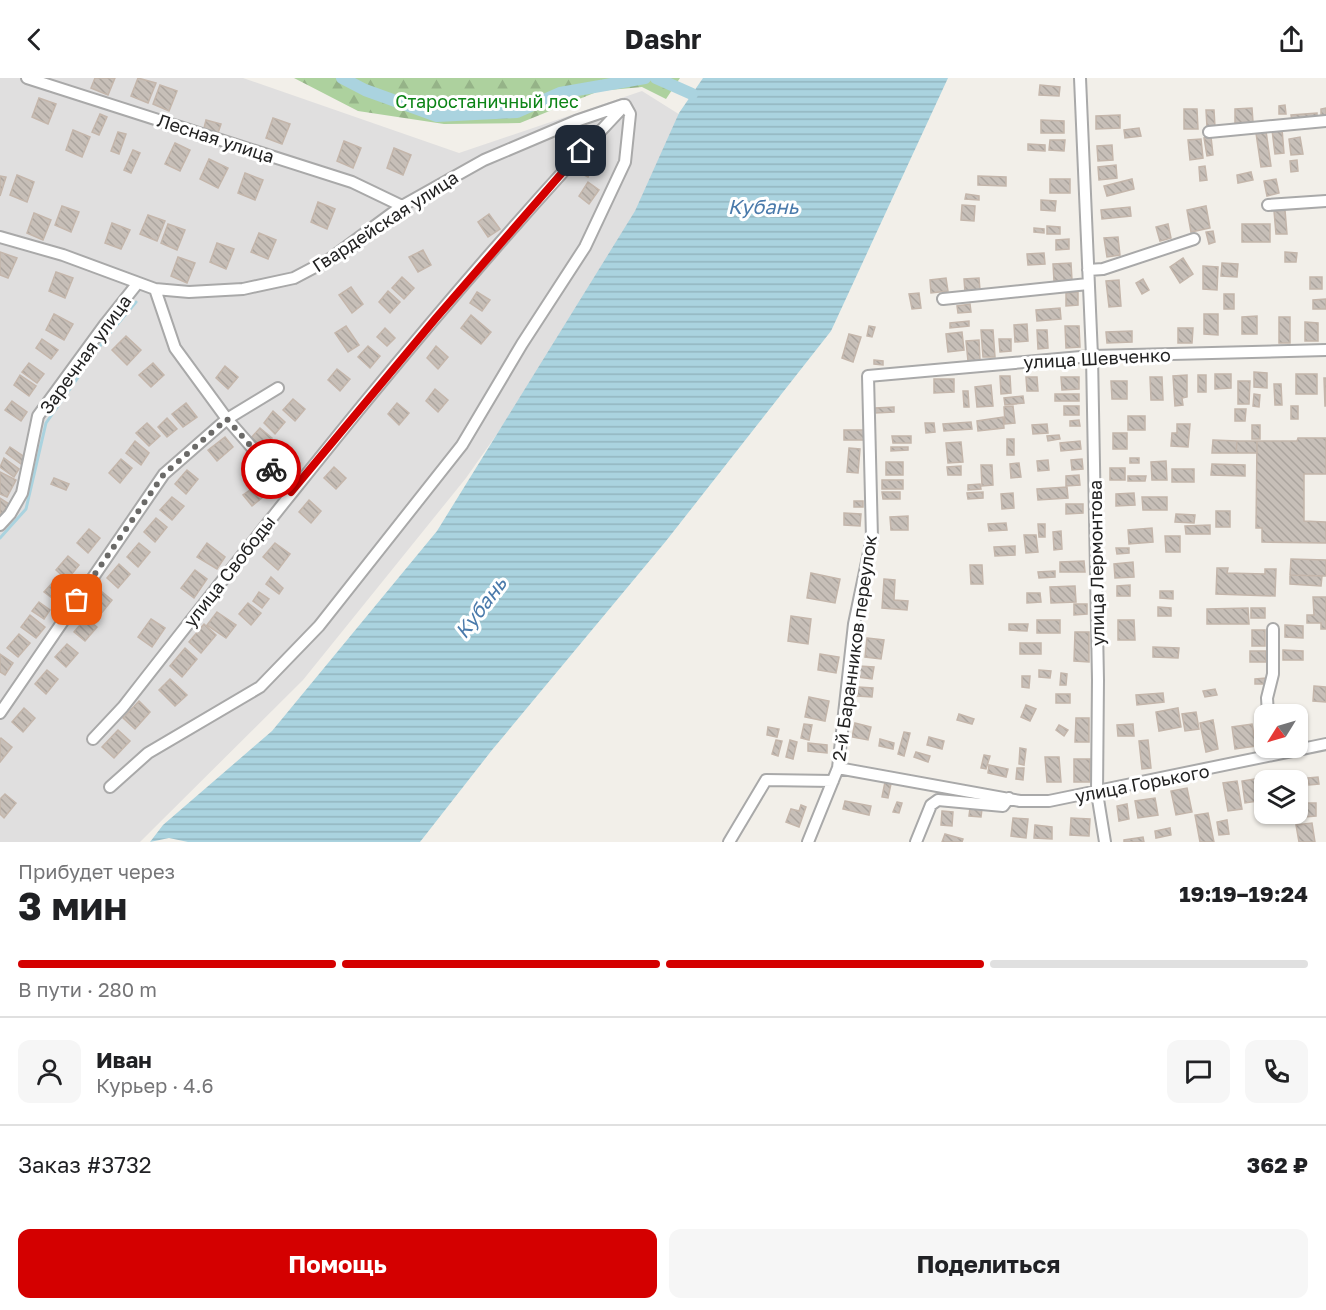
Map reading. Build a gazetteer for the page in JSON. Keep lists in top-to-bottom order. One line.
{"streets":{"street":["Лесная улица","Гвардейская улица","Заречная улица","улица Шевченко","улица Лермонтова","улица Свободы","2-й Баранников переулок","улица Горького"]},"crossings":[["Лесная улица","Гвардейская улица"],["Гвардейская улица","Заречная улица"],["Гвардейская улица","улица Свободы"],["улица Шевченко","улица Лермонтова"],["улица Шевченко","2-й Баранников переулок"],["улица Лермонтова","улица Горького"],["2-й Баранников переулок","улица Горького"]],"water":["Кубань"],"parks":["Старостаничный лес"],"north":"bottom left","page":{"header":"Dashr","heading":["3 мин","Прибудет через","19:19–19:24"],"panel":["Иван","Курьер · 4.6","Заказ #3732","362 ₽"],"bar":"В пути · 280 m","buttons":["Помощь","Поделиться"]}}
